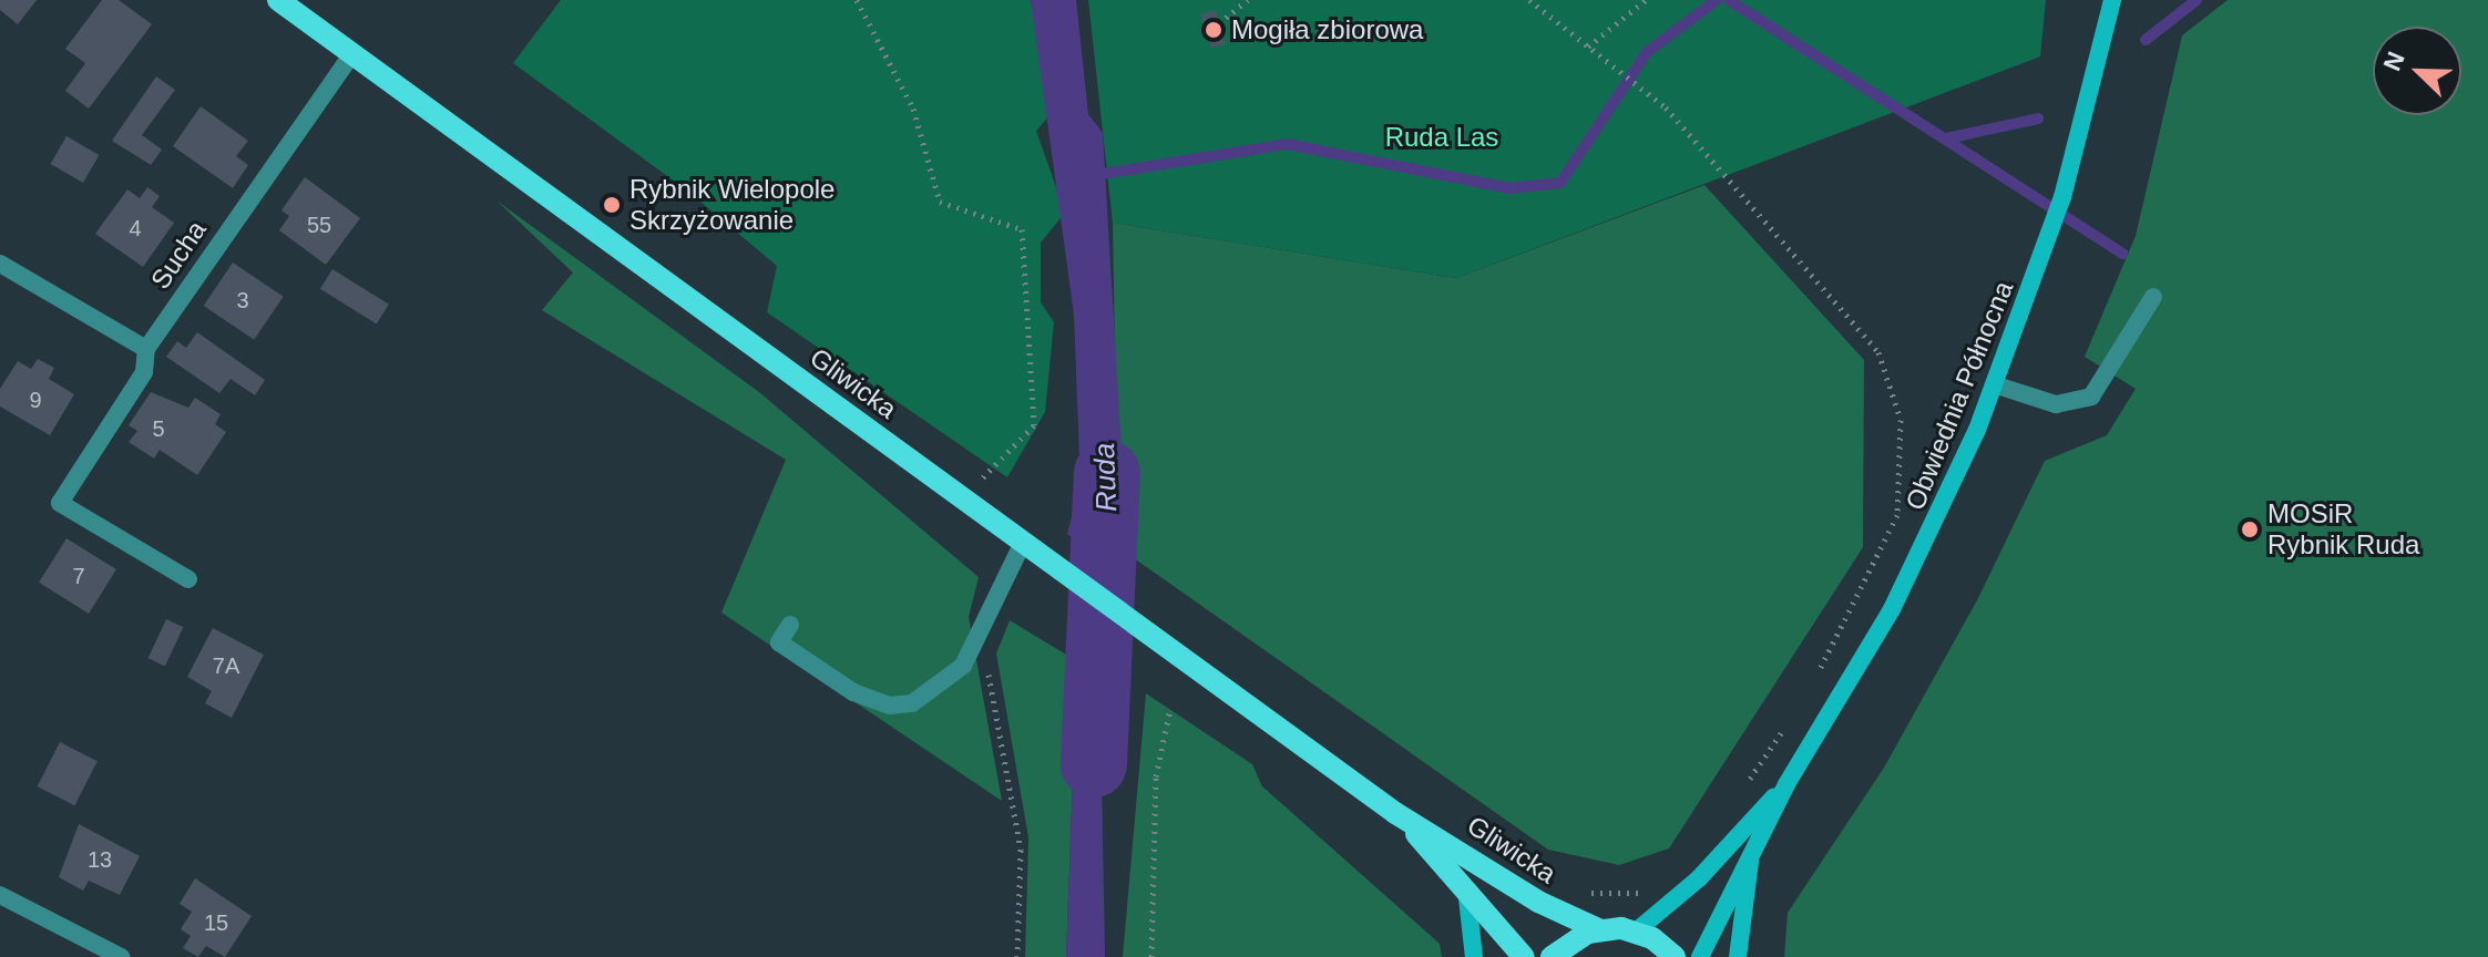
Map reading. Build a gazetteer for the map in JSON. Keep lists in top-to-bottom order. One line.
{"streets":{"main road":["Gliwicka","Obwiednia Północna"],"street":["Sucha"]},"crossings":[["Sucha","Gliwicka"]],"water":["Ruda"],"parks":["Ruda Las"],"places":["Mogiła zbiorowa","Rybnik Wielopole Skrzyżowanie","MOSiR Rybnik Ruda"],"house_numbers":["55","4","3","9","5","7","7A","13","15"],"north":"top left"}
